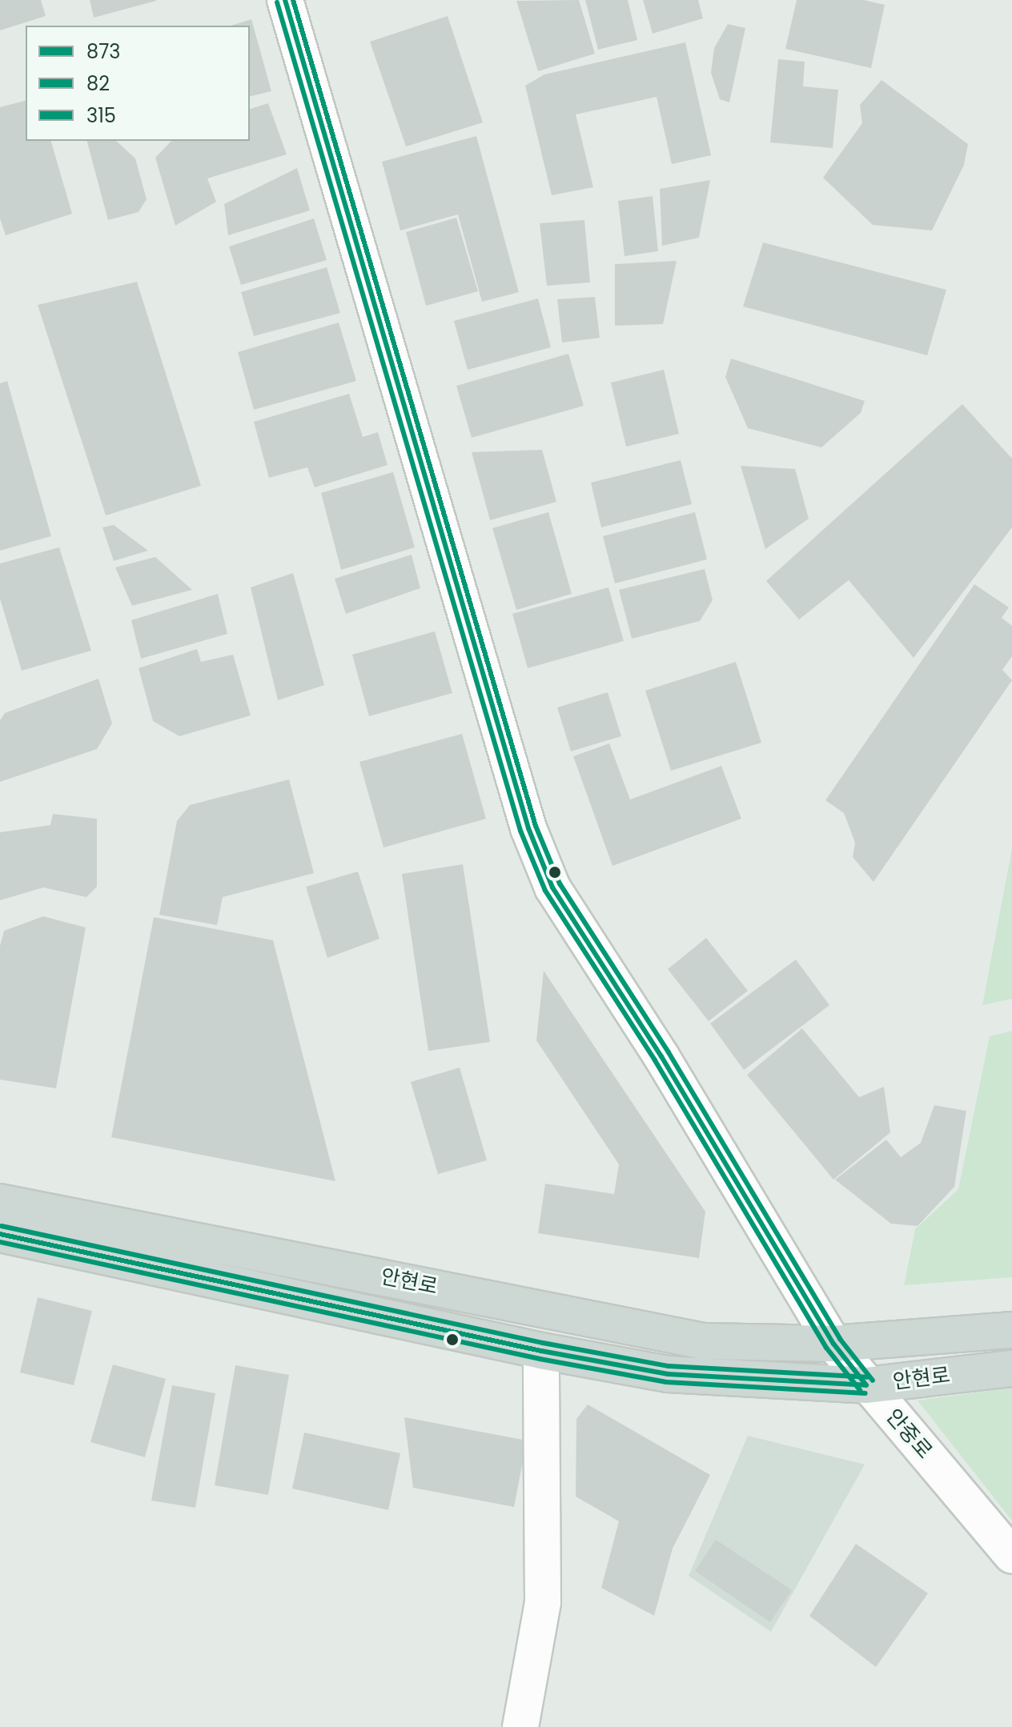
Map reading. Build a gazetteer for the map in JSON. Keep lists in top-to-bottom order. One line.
{"streets":{"main road":["안현로"],"street":["안중로"]},"crossings":[["안현로","안중로"]],"lines":["transit line 873","transit line 315","transit line 82"],"legend":["873","82","315"]}
